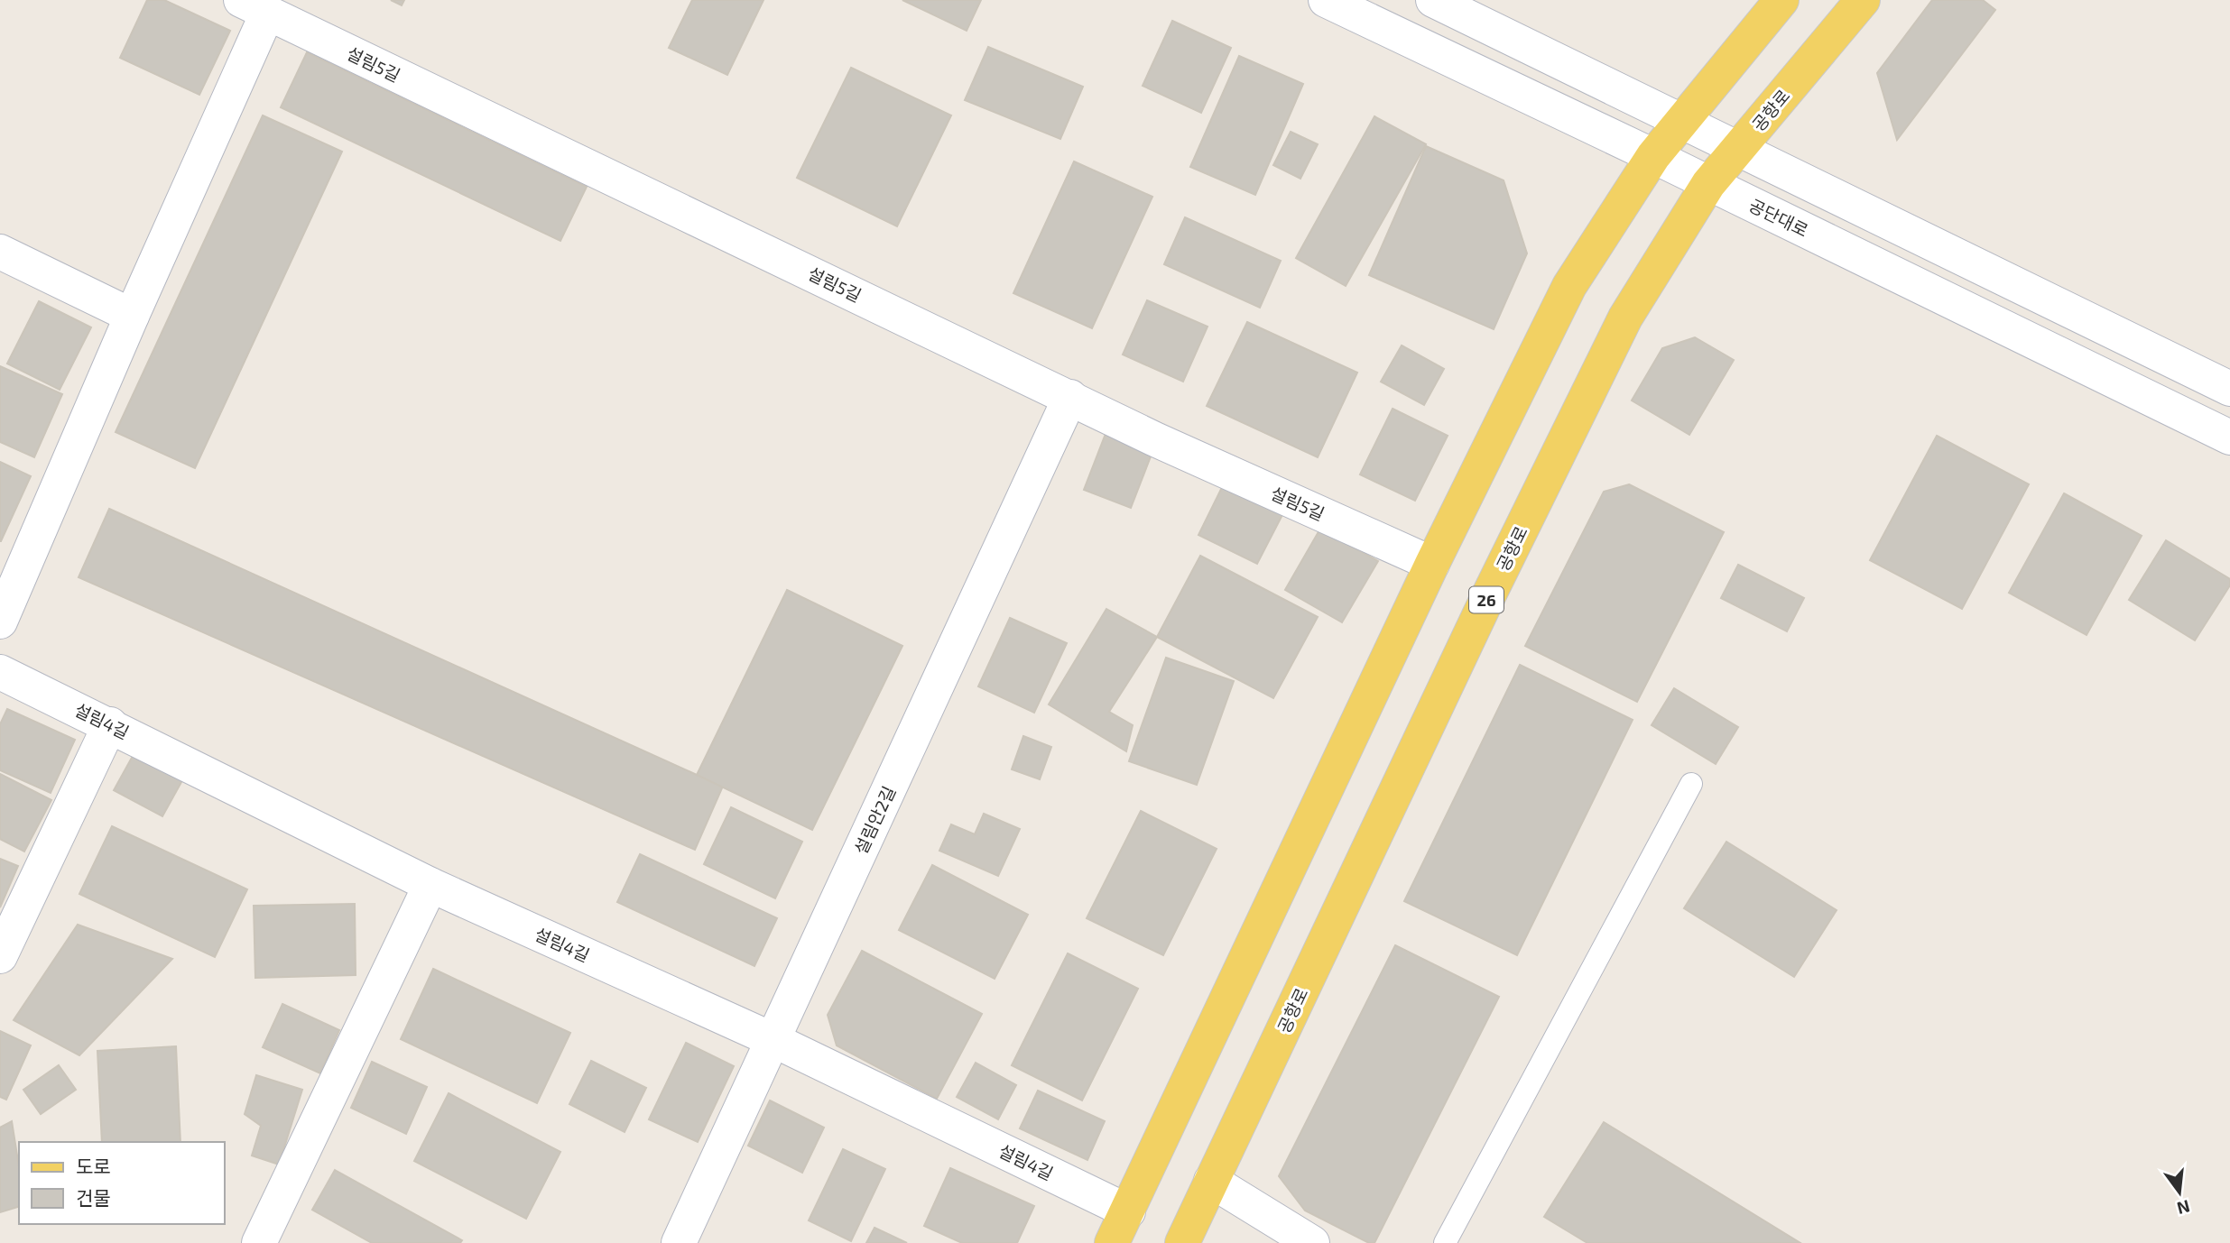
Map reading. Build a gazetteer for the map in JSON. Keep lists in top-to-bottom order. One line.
{"streets":{"main road":["공항로","26"],"street":["설림5길","공단대로","설림4길","설림안2길"]},"crossings":[["설림5길","설림안2길"],["공항로","공단대로"],["설림4길","설림안2길"]],"legend":["도로","건물"],"north":"bottom"}
